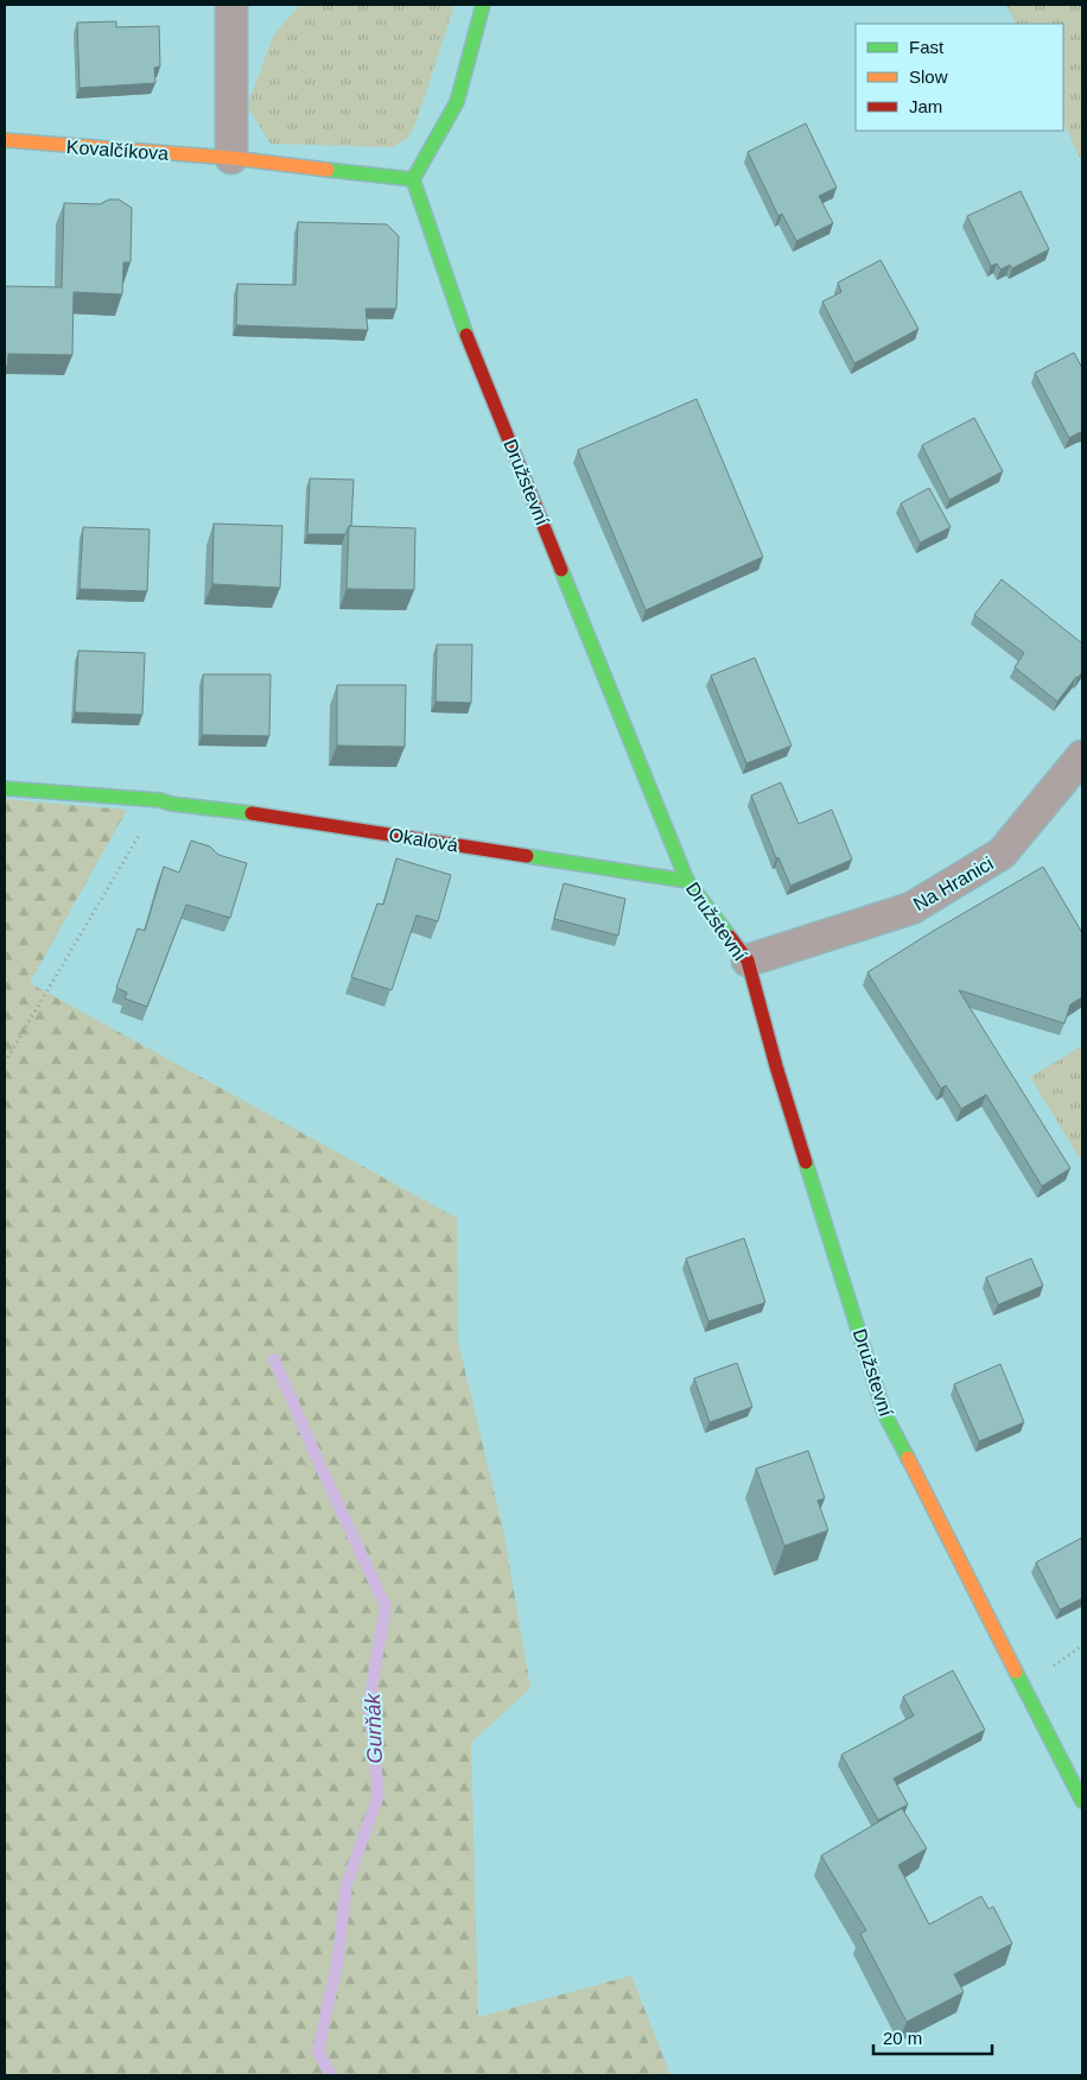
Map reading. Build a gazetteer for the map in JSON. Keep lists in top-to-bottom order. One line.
{"streets":{"street":["Kovalčíkova","Družstevní","Okalová","Na Hranici"]},"crossings":[["Kovalčíkova","Družstevní"],["Družstevní","Okalová"],["Družstevní","Na Hranici"]],"water":["Gurňák"],"legend":["Fast","Slow","Jam"],"scale_bar":"20 m"}
